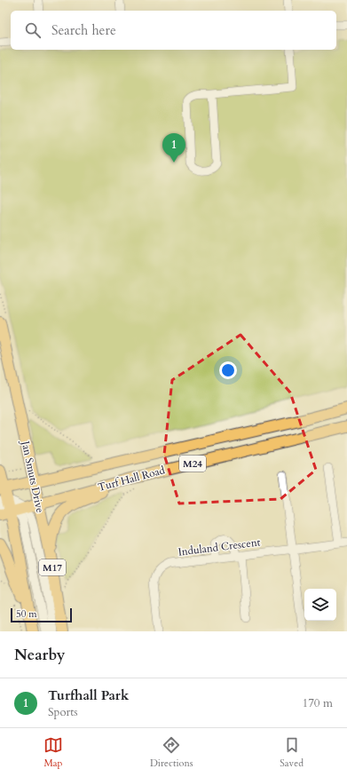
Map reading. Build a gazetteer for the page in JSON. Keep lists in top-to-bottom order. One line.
{"streets":{"main road":["M24","Jan Smuts Drive","Turf Hall Road","M17"],"street":["Induland Crescent"]},"crossings":[["Jan Smuts Drive","Turf Hall Road"]],"scale_bar":"50 m","page":{"search":"Search here","pins":"1","scale":"50 m","heading":"Nearby","list":[{"mark":"1","name":"Turfhall Park","note":"Sports","value":"170 m"}],"nav":["Map","Directions","Saved"]}}
